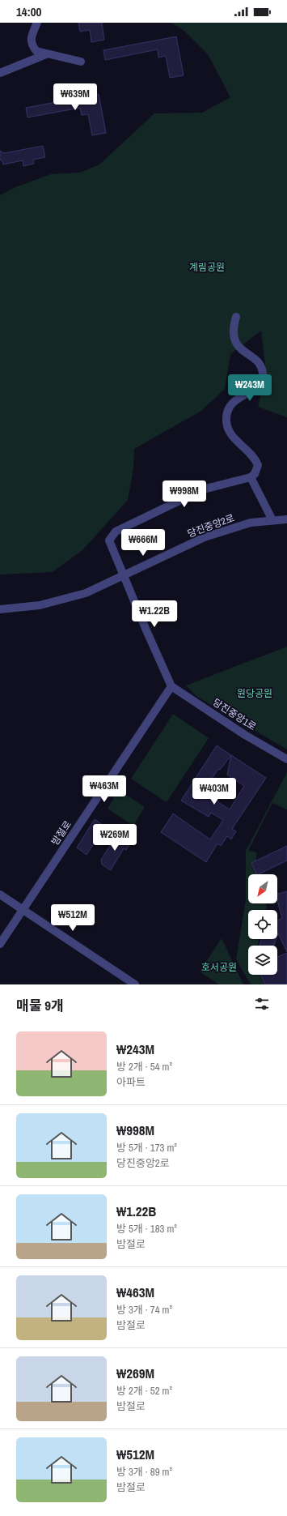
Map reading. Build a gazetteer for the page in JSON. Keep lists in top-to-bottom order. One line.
{"streets":{"street":["당진중앙2로","당진중앙1로","밤절로"]},"crossings":[["당진중앙1로","밤절로"]],"parks":["계림공원","원당공원","호서공원"],"north":"bottom left","page":{"status":"14:00","price":["₩639M","₩243M","₩998M","₩666M","₩1.22B","₩463M","₩403M","₩269M","₩512M"],"heading":"매물 9개","list":[{"name":"₩243M","note":"방 2개 · 54 m² · 아파트"},{"name":"₩998M","note":"방 5개 · 173 m² · 당진중앙2로"},{"name":"₩1.22B","note":"방 5개 · 183 m² · 밤절로"},{"name":"₩463M","note":"방 3개 · 74 m² · 밤절로"},{"name":"₩269M","note":"방 2개 · 52 m² · 밤절로"},{"name":"₩512M","note":"방 3개 · 89 m² · 밤절로"}]}}
